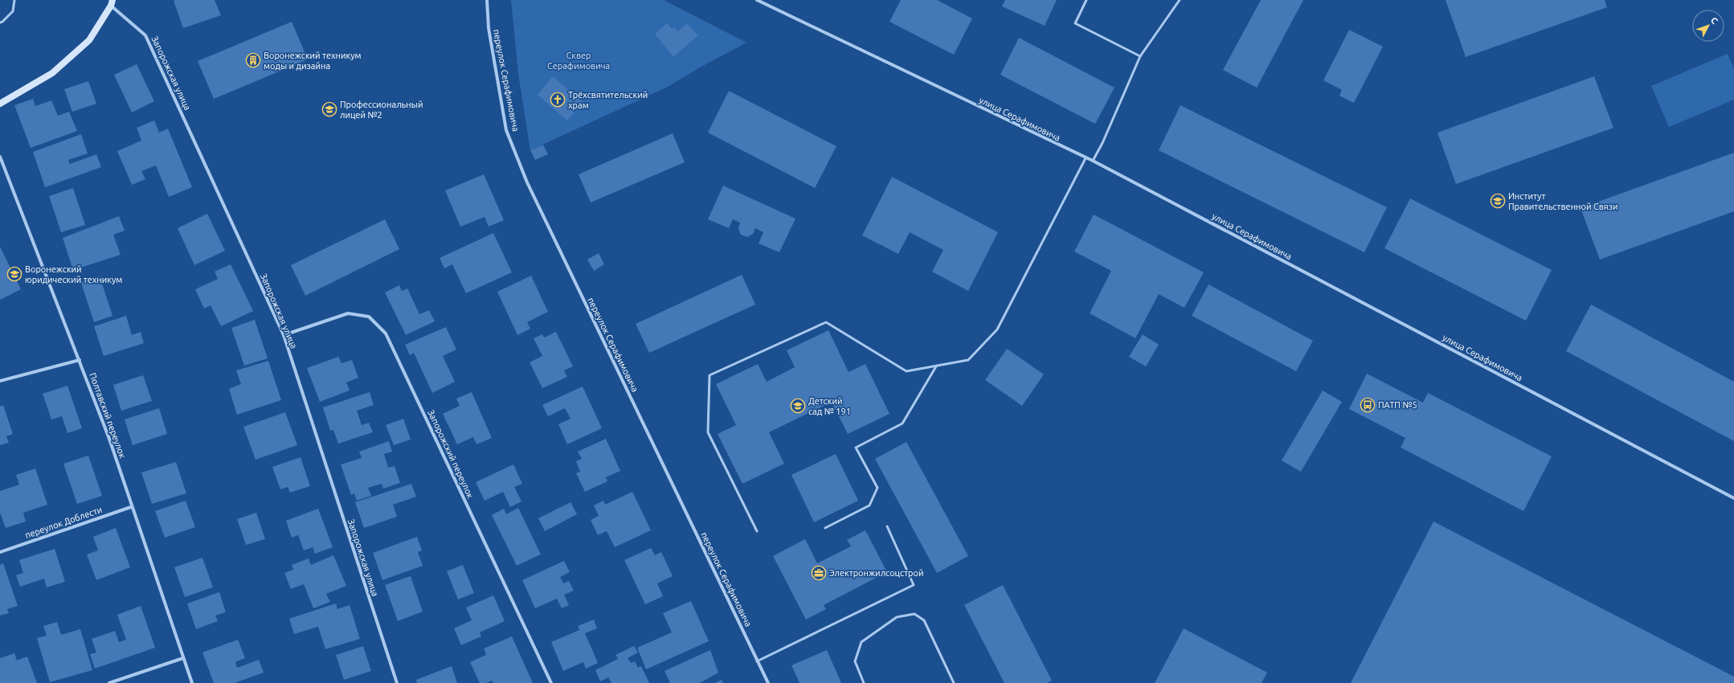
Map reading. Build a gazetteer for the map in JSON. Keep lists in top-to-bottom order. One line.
{"streets":{"street":["Запорожская улица","переулок Серафимовича","улица Серафимовича","Полтавский переулок","Запорожский переулок","переулок Доблести"]},"crossings":[["Запорожская улица","Запорожский переулок"],["Полтавский переулок","переулок Доблести"]],"parks":["Сквер Серафимовича"],"places":{"building":["Воронежский техникум моды и дизайна"],"church":["Трёхсвятительский храм"],"school or university":["Профессиональный лицей №2","Институт Правительственной Связи","Воронежский юридический техникум","Детский сад № 191"],"bus stop":["ПАТП №5"],"office":["Электронжилсоцстрой"]},"north":"top right"}
